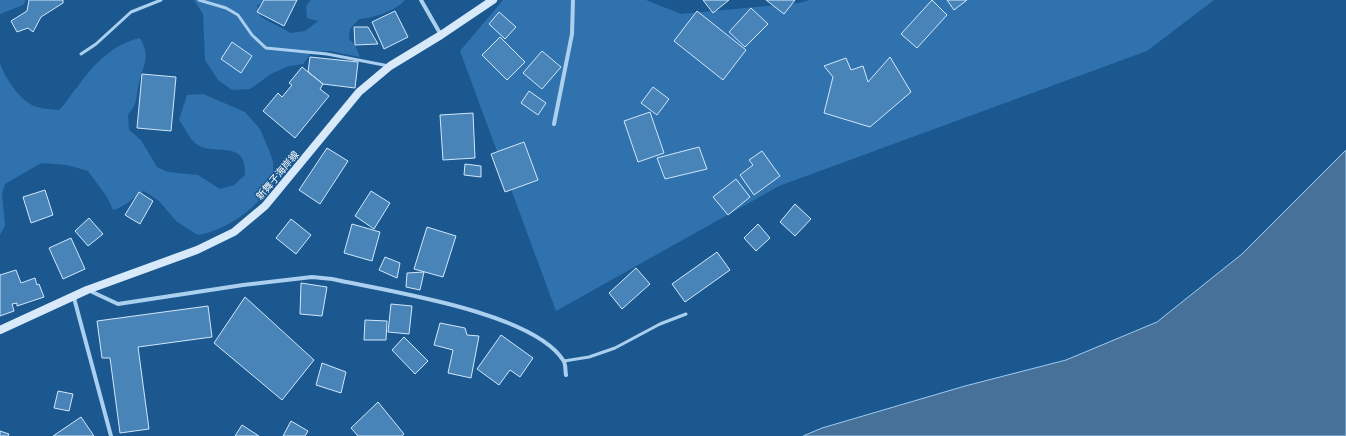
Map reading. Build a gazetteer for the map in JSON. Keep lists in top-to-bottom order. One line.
{"streets":{"main road":["新舞子海岸線"]}}
